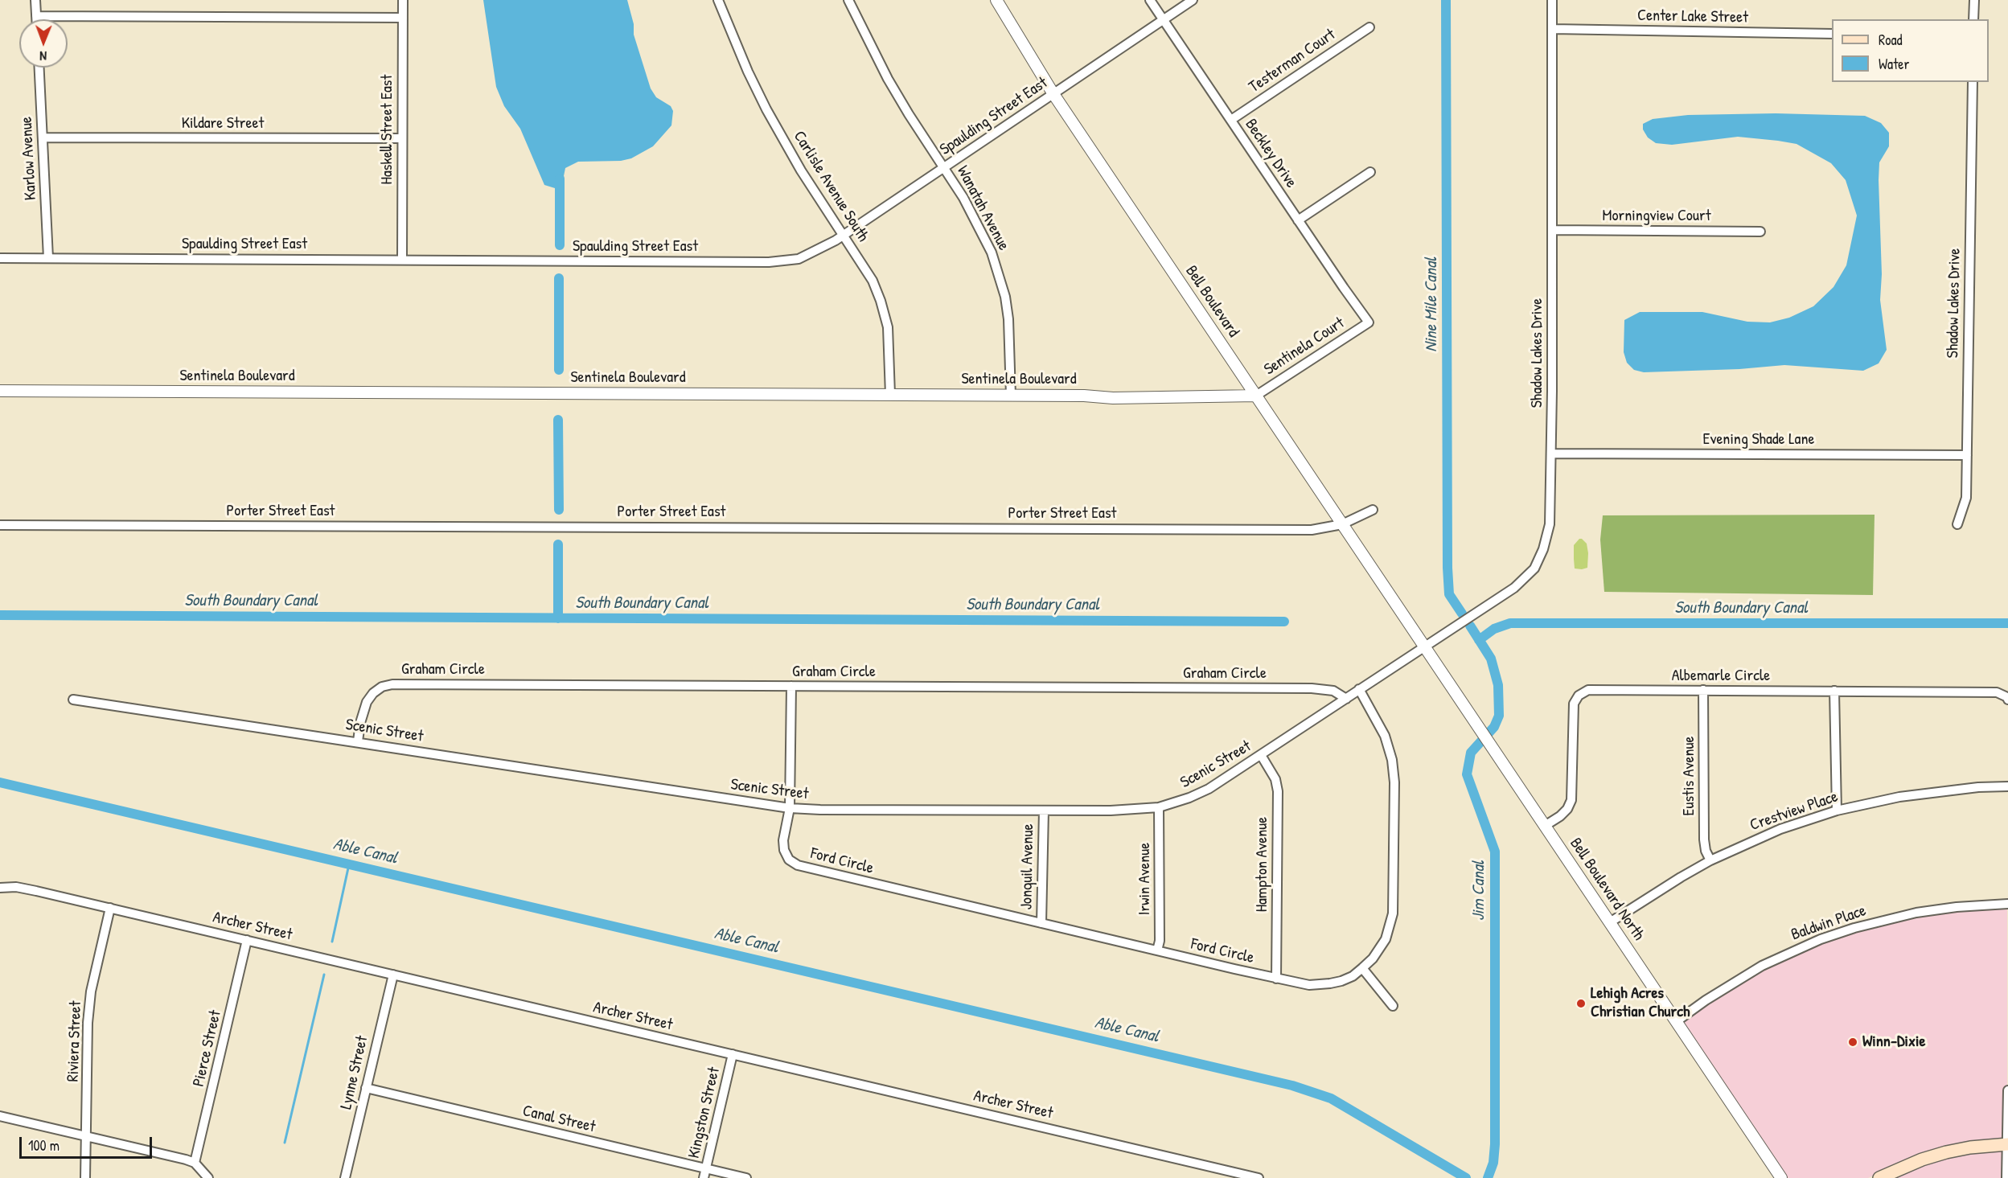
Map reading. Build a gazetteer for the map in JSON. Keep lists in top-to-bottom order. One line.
{"streets":{"street":["Center Lake Street","Testerman Court","Spaulding Street East","Kildare Street","Haskell Street East","Beckley Drive","Karlow Avenue","Carlisle Avenue South","Wanatah Avenue","Morningview Court","Bell Boulevard","Shadow Lakes Drive","Sentinela Court","Sentinela Boulevard","Evening Shade Lane","Porter Street East","Graham Circle","Albemarle Circle","Scenic Street","Eustis Avenue","Crestview Place","Ford Circle","Hampton Avenue","Jonquil Avenue","Irwin Avenue","Bell Boulevard North","Baldwin Place","Archer Street","Riviera Street","Pierce Street","Lynne Street","Kingston Street","Canal Street"]},"crossings":[["Center Lake Street","Shadow Lakes Drive"],["Testerman Court","Beckley Drive"],["Spaulding Street East","Haskell Street East"],["Spaulding Street East","Beckley Drive"],["Spaulding Street East","Karlow Avenue"],["Spaulding Street East","Carlisle Avenue South"],["Spaulding Street East","Wanatah Avenue"],["Spaulding Street East","Bell Boulevard"],["Kildare Street","Haskell Street East"],["Kildare Street","Karlow Avenue"],["Beckley Drive","Sentinela Court"],["Carlisle Avenue South","Sentinela Boulevard"],["Wanatah Avenue","Sentinela Boulevard"],["Morningview Court","Shadow Lakes Drive"],["Bell Boulevard","Sentinela Court"],["Bell Boulevard","Sentinela Boulevard"],["Bell Boulevard","Porter Street East"],["Bell Boulevard","Bell Boulevard North"],["Shadow Lakes Drive","Evening Shade Lane"],["Shadow Lakes Drive","Scenic Street"],["Shadow Lakes Drive","Bell Boulevard North"],["Sentinela Court","Sentinela Boulevard"],["Graham Circle","Scenic Street"],["Albemarle Circle","Eustis Avenue"],["Albemarle Circle","Bell Boulevard North"],["Scenic Street","Ford Circle"],["Scenic Street","Hampton Avenue"],["Scenic Street","Jonquil Avenue"],["Scenic Street","Irwin Avenue"],["Scenic Street","Bell Boulevard North"],["Eustis Avenue","Crestview Place"],["Crestview Place","Bell Boulevard North"],["Ford Circle","Hampton Avenue"],["Ford Circle","Jonquil Avenue"],["Ford Circle","Irwin Avenue"],["Bell Boulevard North","Baldwin Place"],["Archer Street","Riviera Street"],["Archer Street","Pierce Street"],["Archer Street","Lynne Street"],["Archer Street","Kingston Street"],["Lynne Street","Canal Street"],["Kingston Street","Canal Street"]],"water":["Nine Mile Canal","South Boundary Canal","Able Canal","Jim Canal"],"places":["Lehigh Acres Christian Church","Winn-Dixie"],"legend":["Road","Water"],"scale_bar":"100 m","north":"bottom"}
